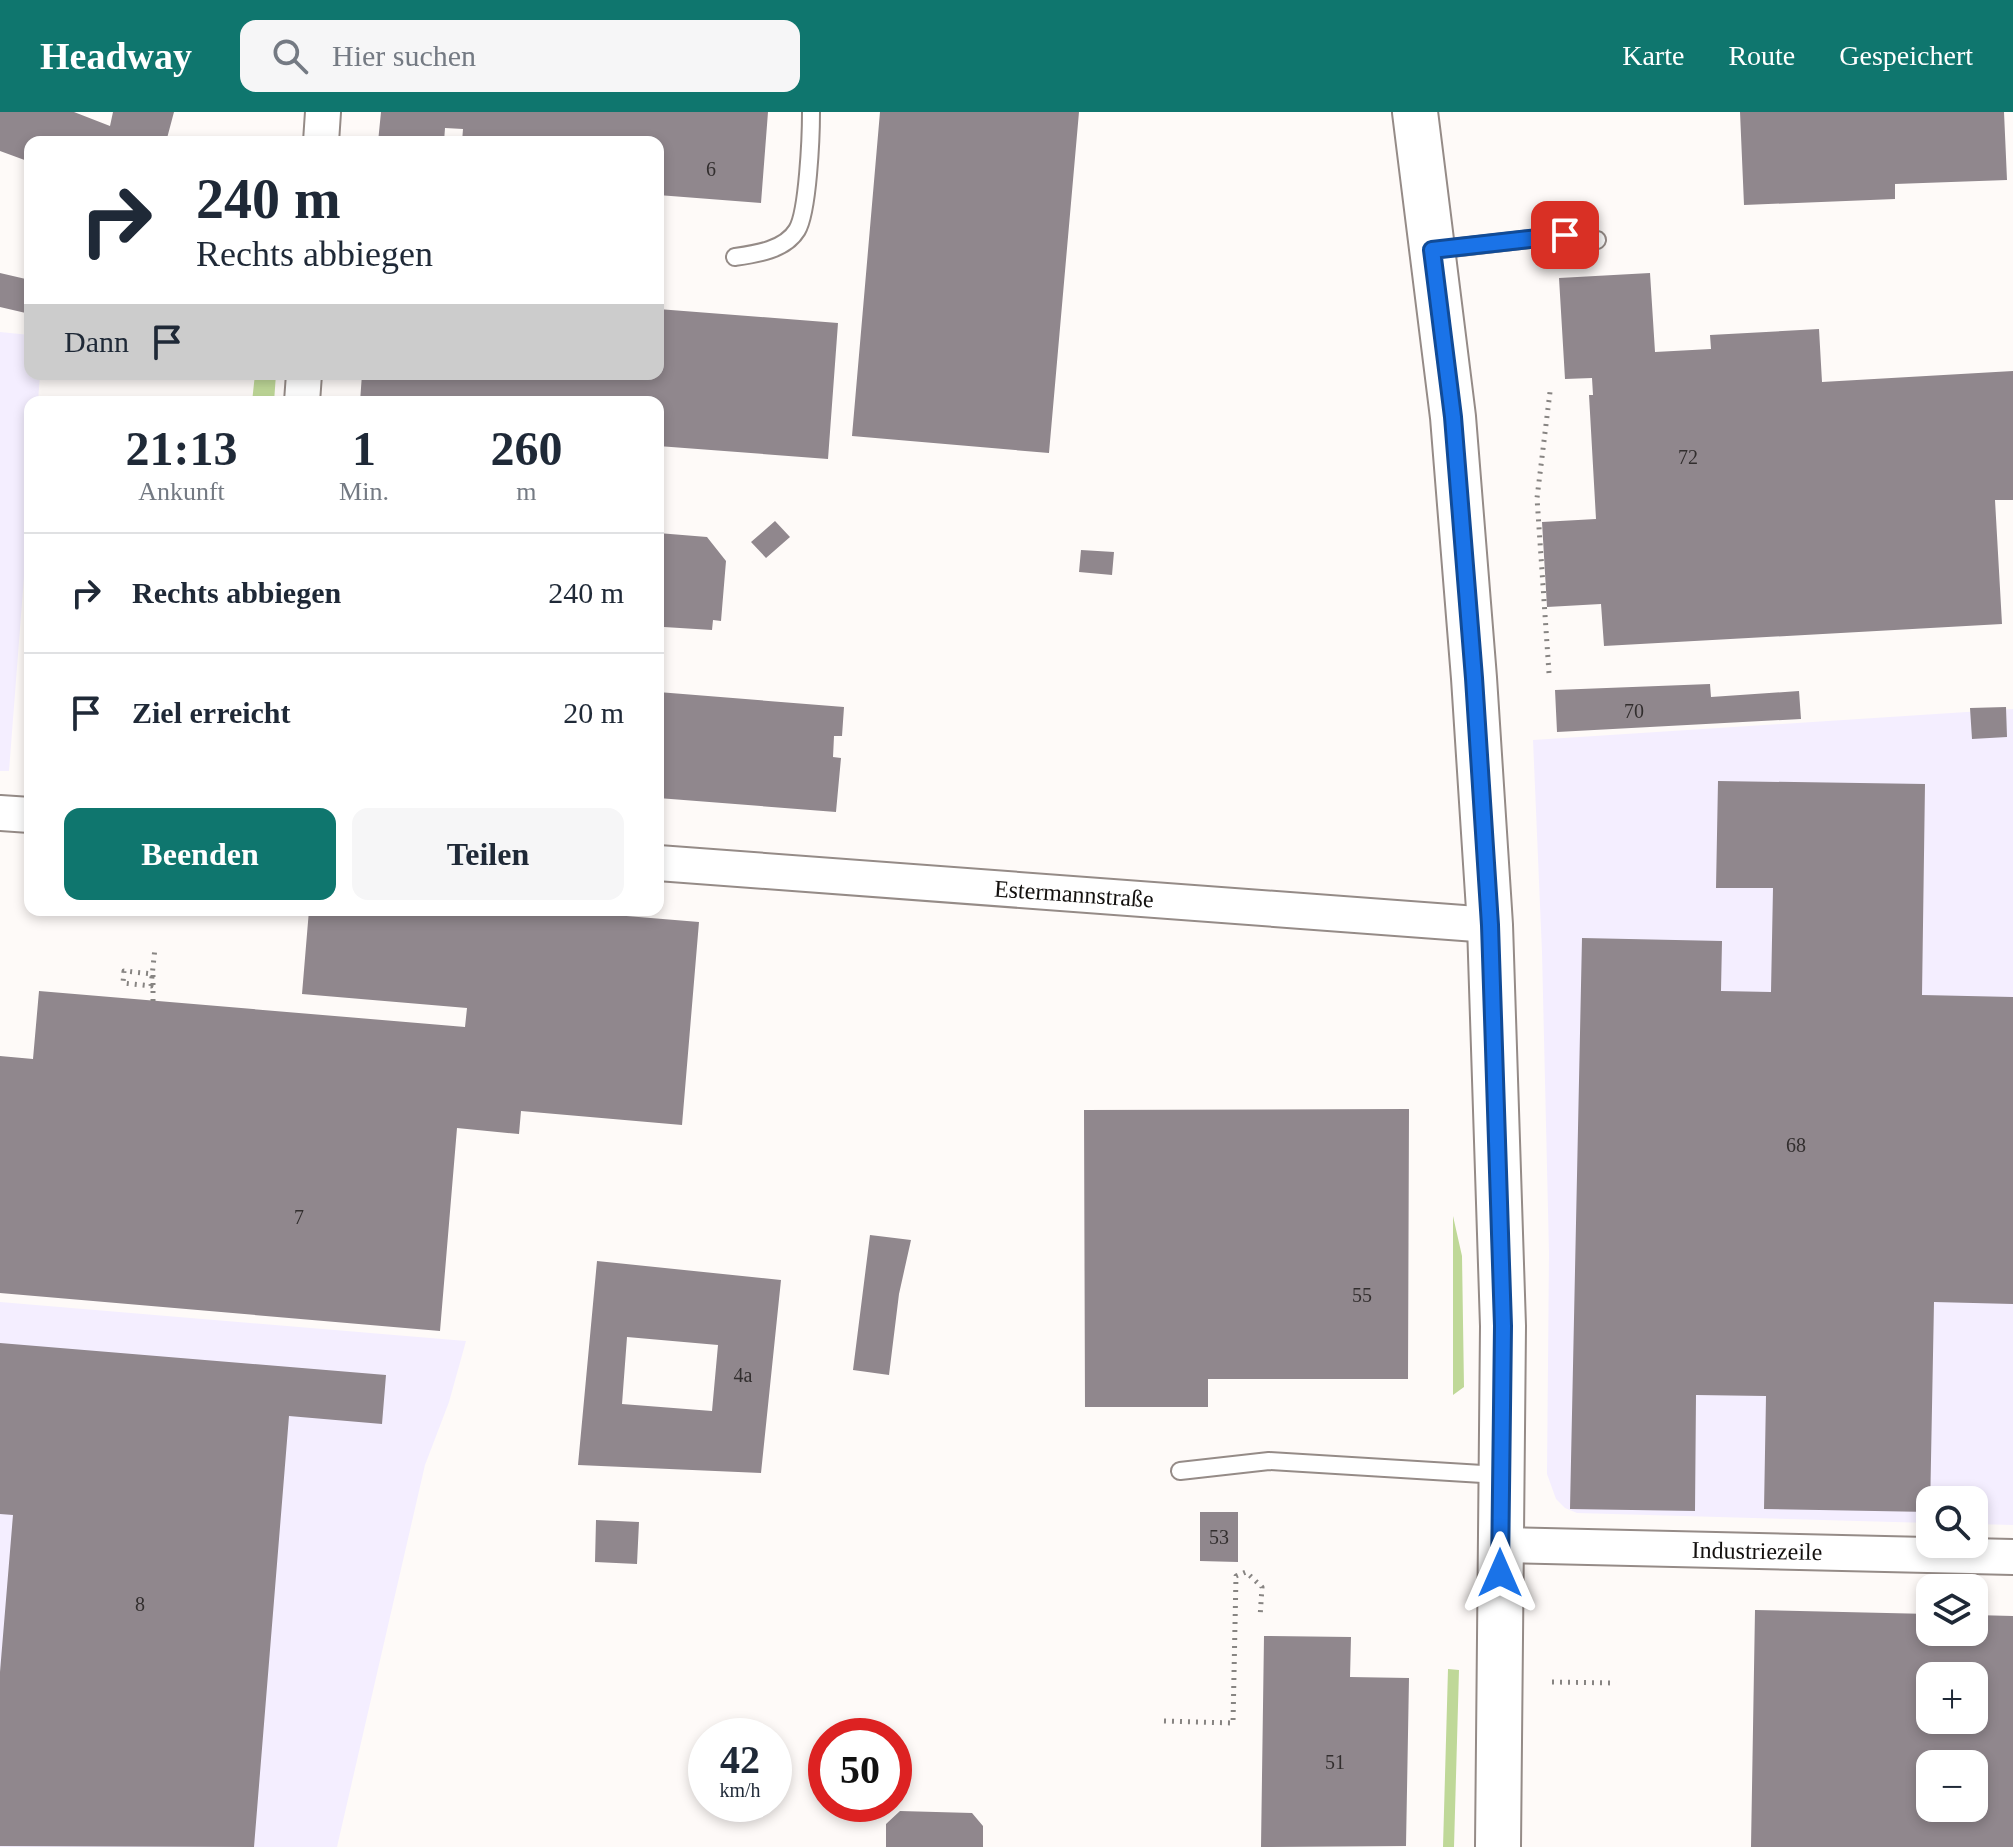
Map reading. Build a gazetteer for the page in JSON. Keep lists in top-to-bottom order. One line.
{"streets":{"street":["Estermannstraße","Industriezeile"]},"house_numbers":["6","72","70","68","7","55","4a","53","8","51"],"page":{"header":"Headway","search":"Hier suchen","nav":["Karte","Route","Gespeichert"],"turn":["240 m","Rechts abbiegen"],"then":"Dann","eta":["21:13","Ankunft","1","Min.","260","m"],"list":[{"name":"Rechts abbiegen","value":"240 m"},{"name":"Ziel erreicht","value":"20 m"}],"buttons":["Beenden","Teilen"],"map_buttons":["+","−"],"speed":"42 km/h","limit":"50"}}
